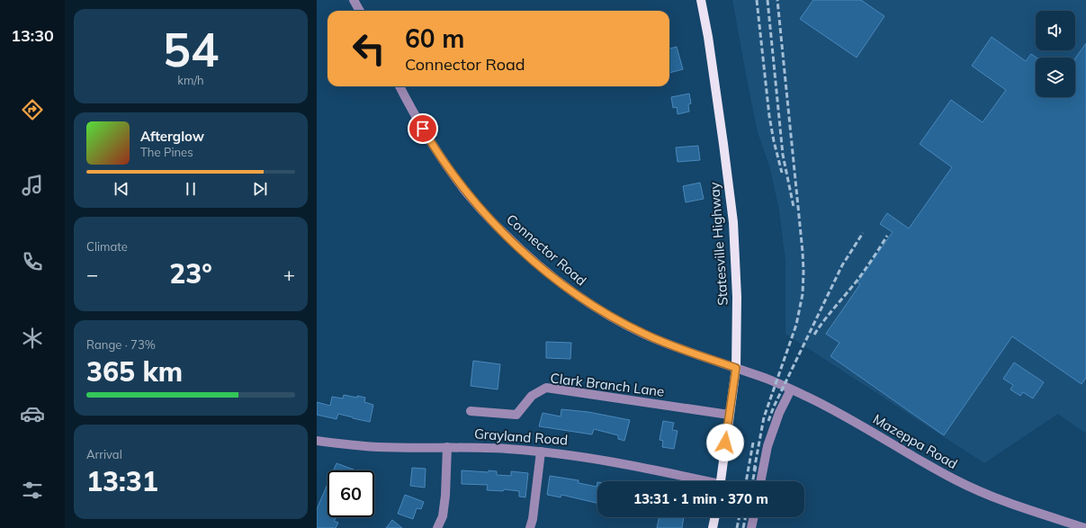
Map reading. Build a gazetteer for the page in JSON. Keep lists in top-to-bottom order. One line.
{"streets":{"main road":["Statesville Highway"],"street":["Connector Road","Clark Branch Lane","Grayland Road","Mazeppa Road"]},"crossings":[["Statesville Highway","Connector Road"],["Statesville Highway","Clark Branch Lane"],["Statesville Highway","Mazeppa Road"],["Connector Road","Mazeppa Road"]],"page":{"tabs":"13:30","tile":[["54","km/h"],"Climate",["Range · 73%","365 km"],["Arrival","13:31"]],"turn":["60 m","Connector Road"],"song":["Afterglow","The Pines"],"heat":["−","23°","+"],"limit":"60","trip":"13:31 · 1 min · 370 m"}}
